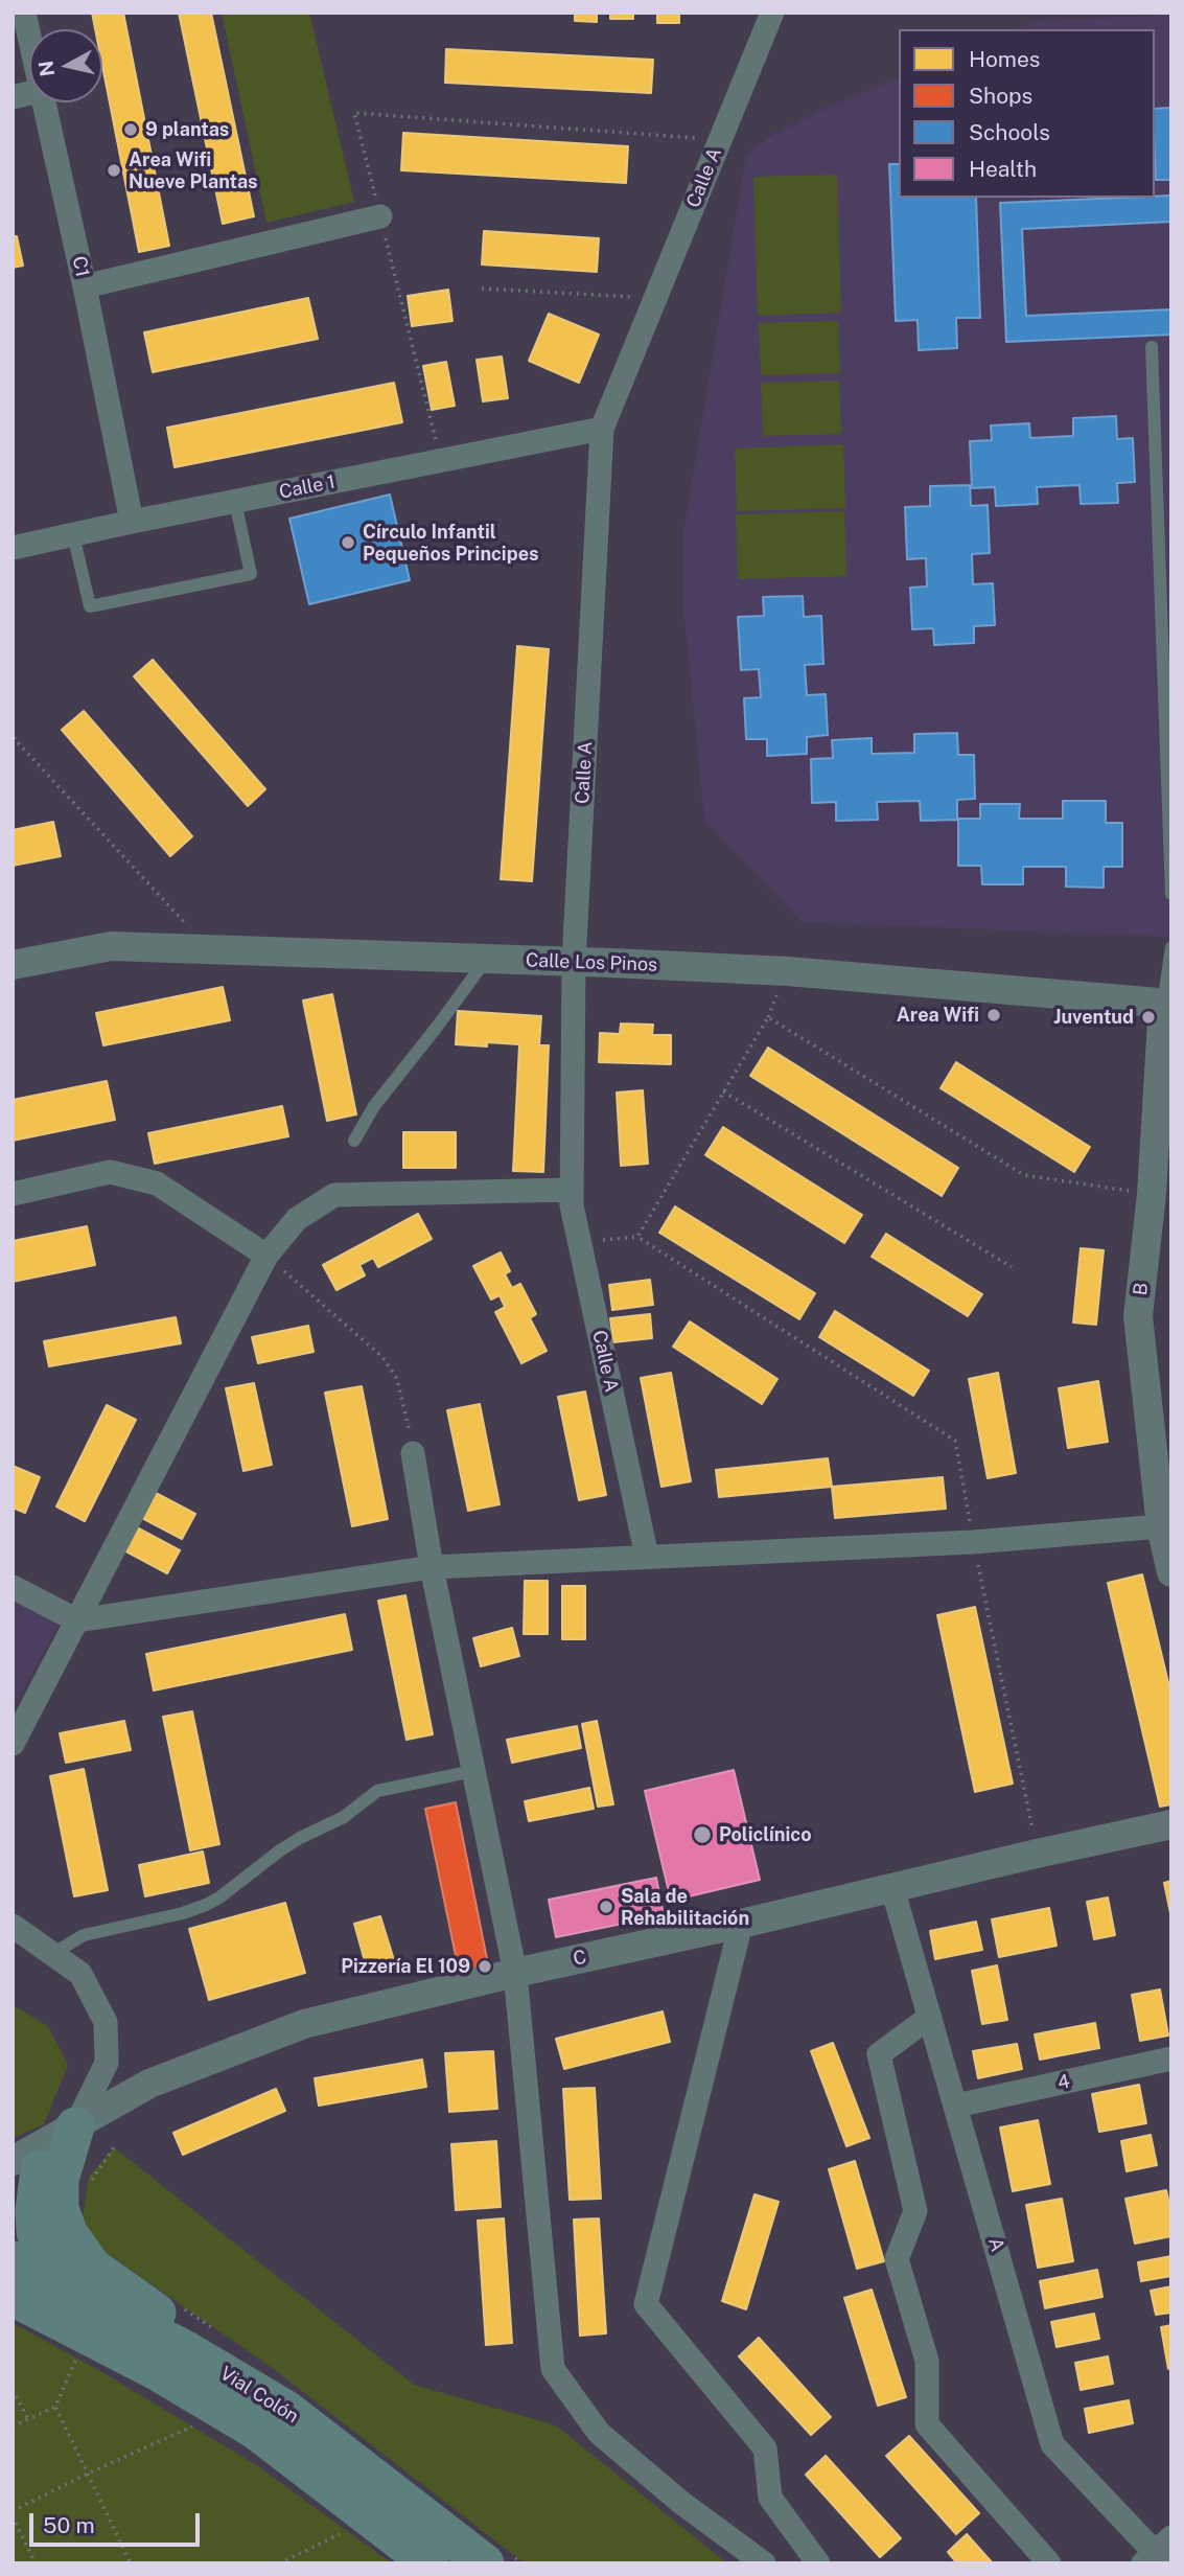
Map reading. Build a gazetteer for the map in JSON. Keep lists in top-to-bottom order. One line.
{"streets":{"main road":["Vial Colón"],"street":["Calle A","C1","Calle 1","Calle Los Pinos","B","C","4","A"]},"crossings":[["Calle A","Calle 1"],["Calle A","Calle Los Pinos"],["C1","Calle 1"],["Calle Los Pinos","B"],["C","A"],["4","A"]],"places":["9 plantas","Area Wifi Nueve Plantas","Círculo Infantil Pequeños Principes","Area Wifi","Juventud","Policlínico","Sala de Rehabilitación","Pizzería El 109"],"legend":["Homes","Shops","Schools","Health"],"scale_bar":"50 m","north":"left"}
